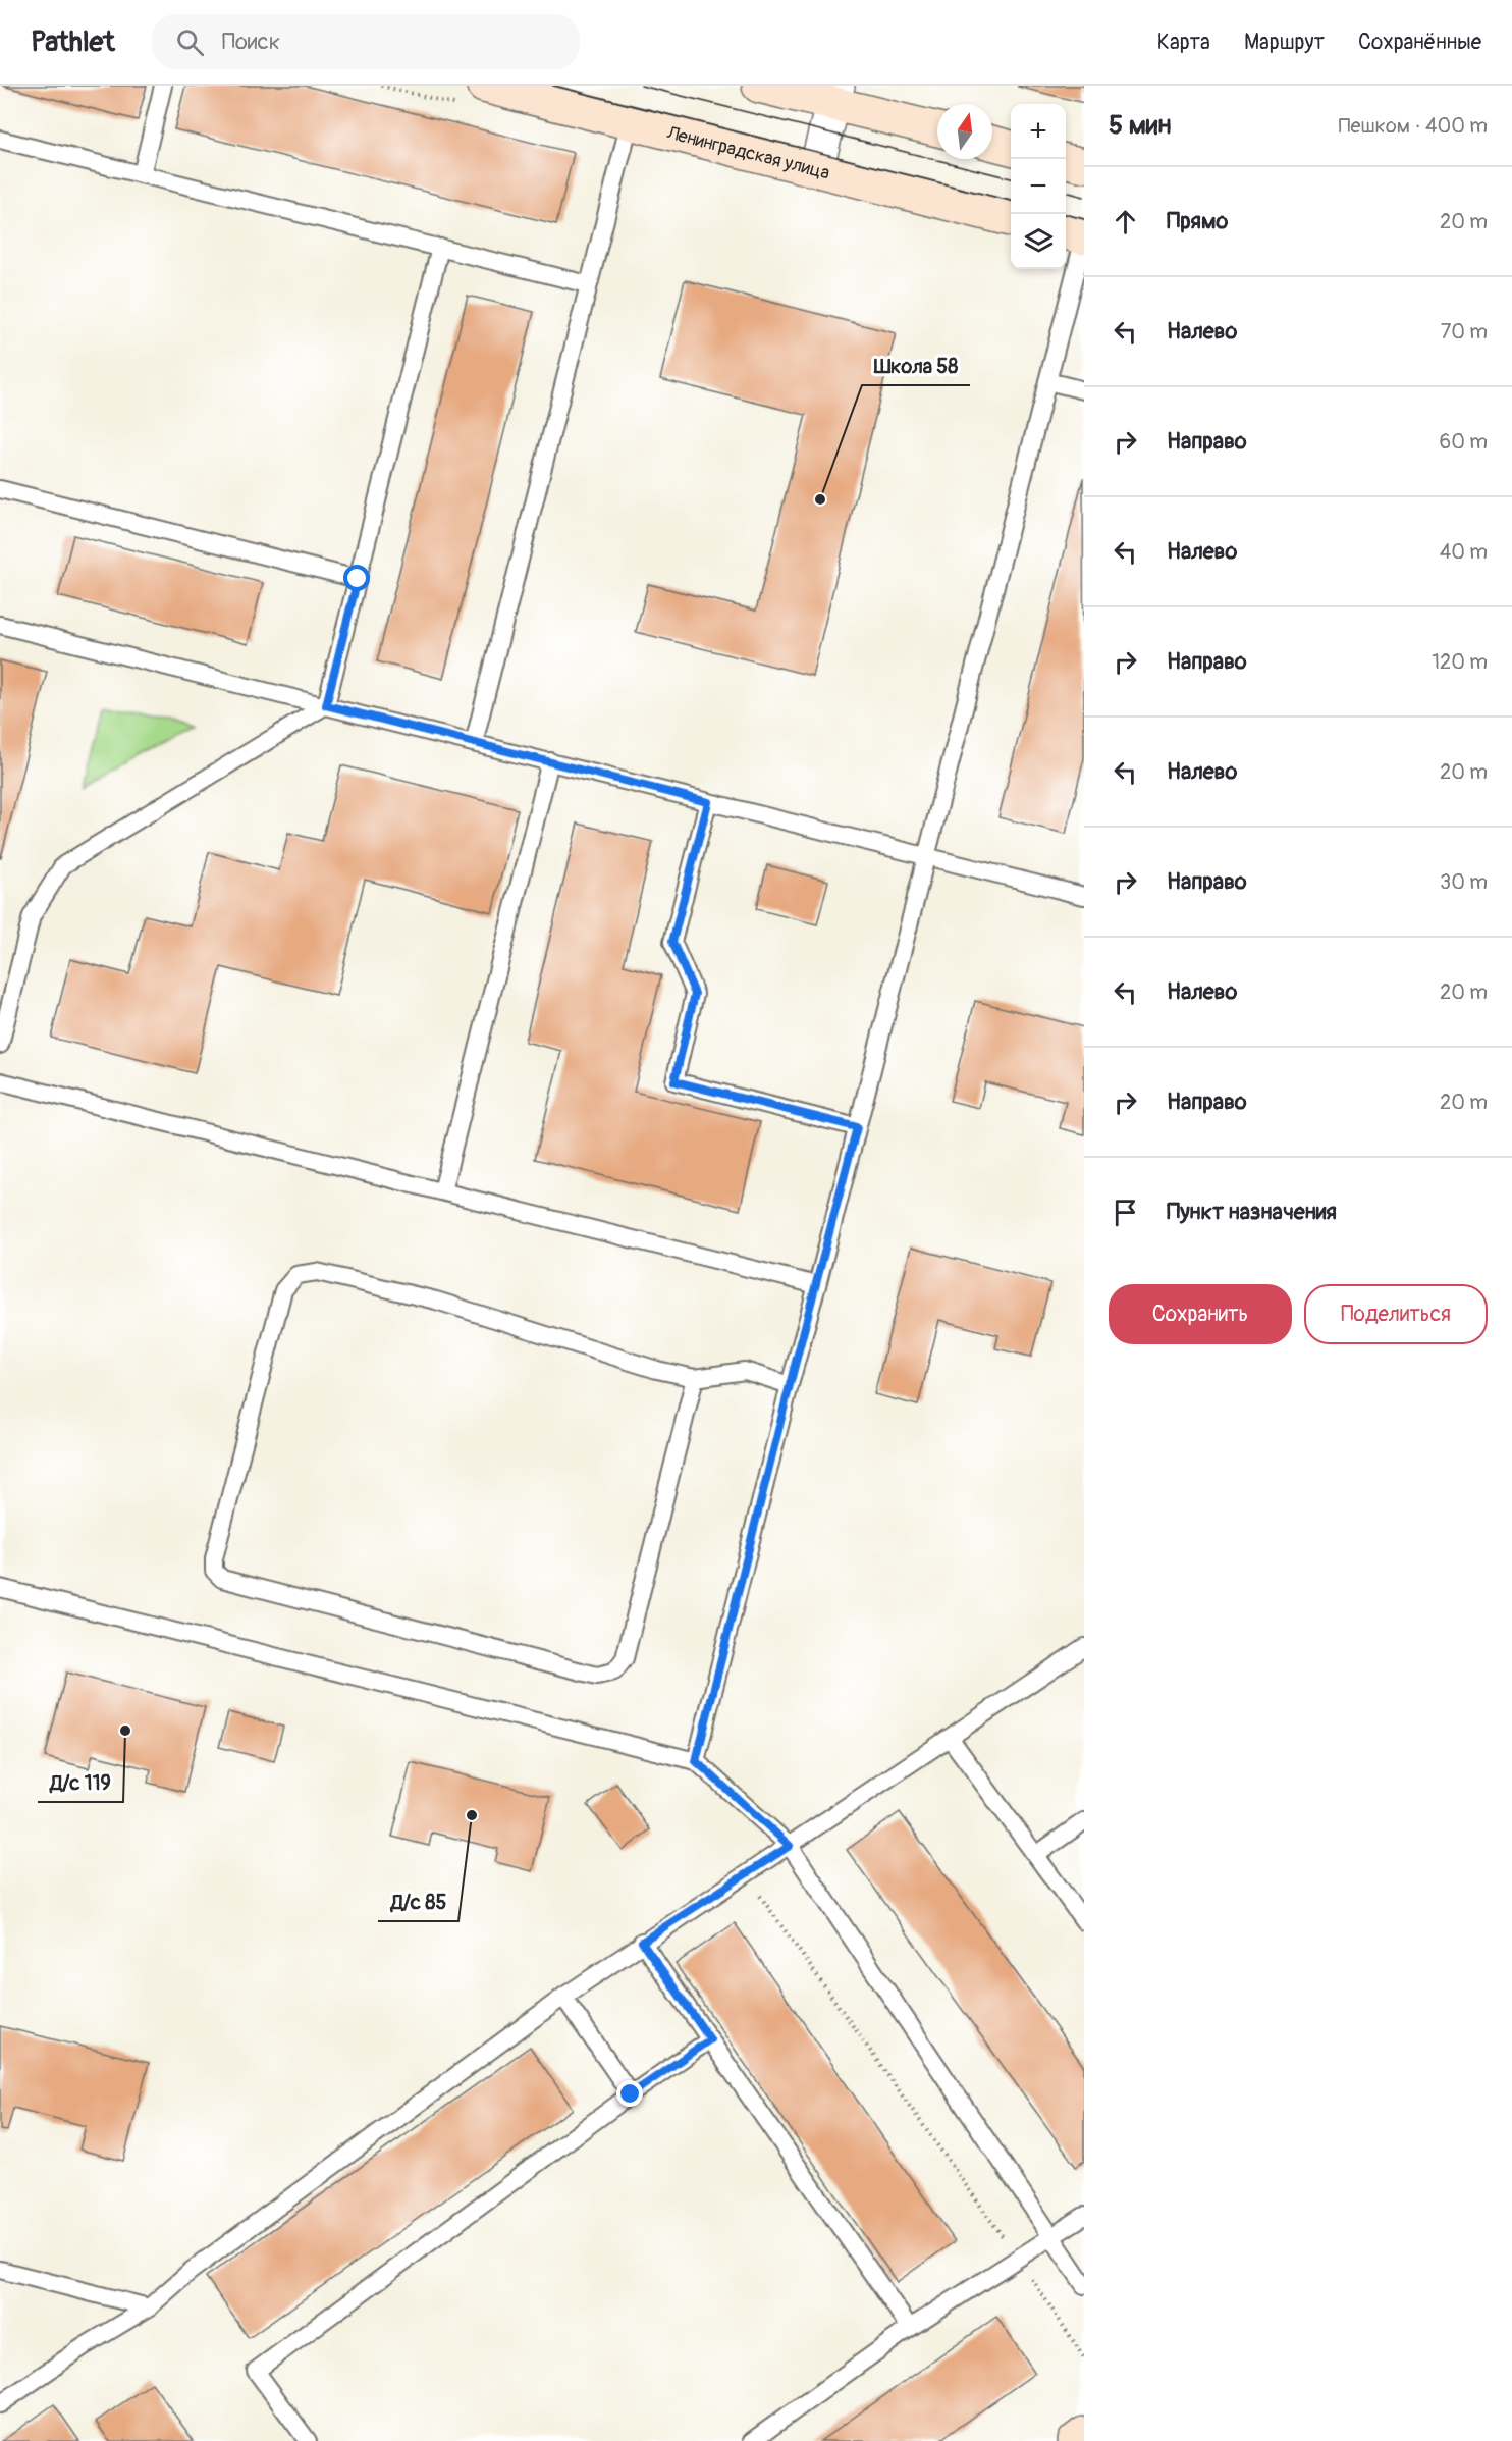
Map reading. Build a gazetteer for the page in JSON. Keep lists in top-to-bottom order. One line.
{"streets":{"main road":["Ленинградская улица"]},"places":["Школа 58","Д/с 119","Д/с 85"],"north":"top","page":{"header":"Pathlet","search":"Поиск","nav":["Карта","Маршрут","Сохранённые"],"heading":["5 мин","Пешком · 400 m"],"map_buttons":["+","−"],"list":[["Прямо","20 m"],["Налево","70 m"],["Направо","60 m"],["Налево","40 m"],["Направо","120 m"],["Налево","20 m"],["Направо","30 m"],["Налево","20 m"],["Направо","20 m"],"Пункт назначения"],"buttons":["Сохранить","Поделиться"]}}
